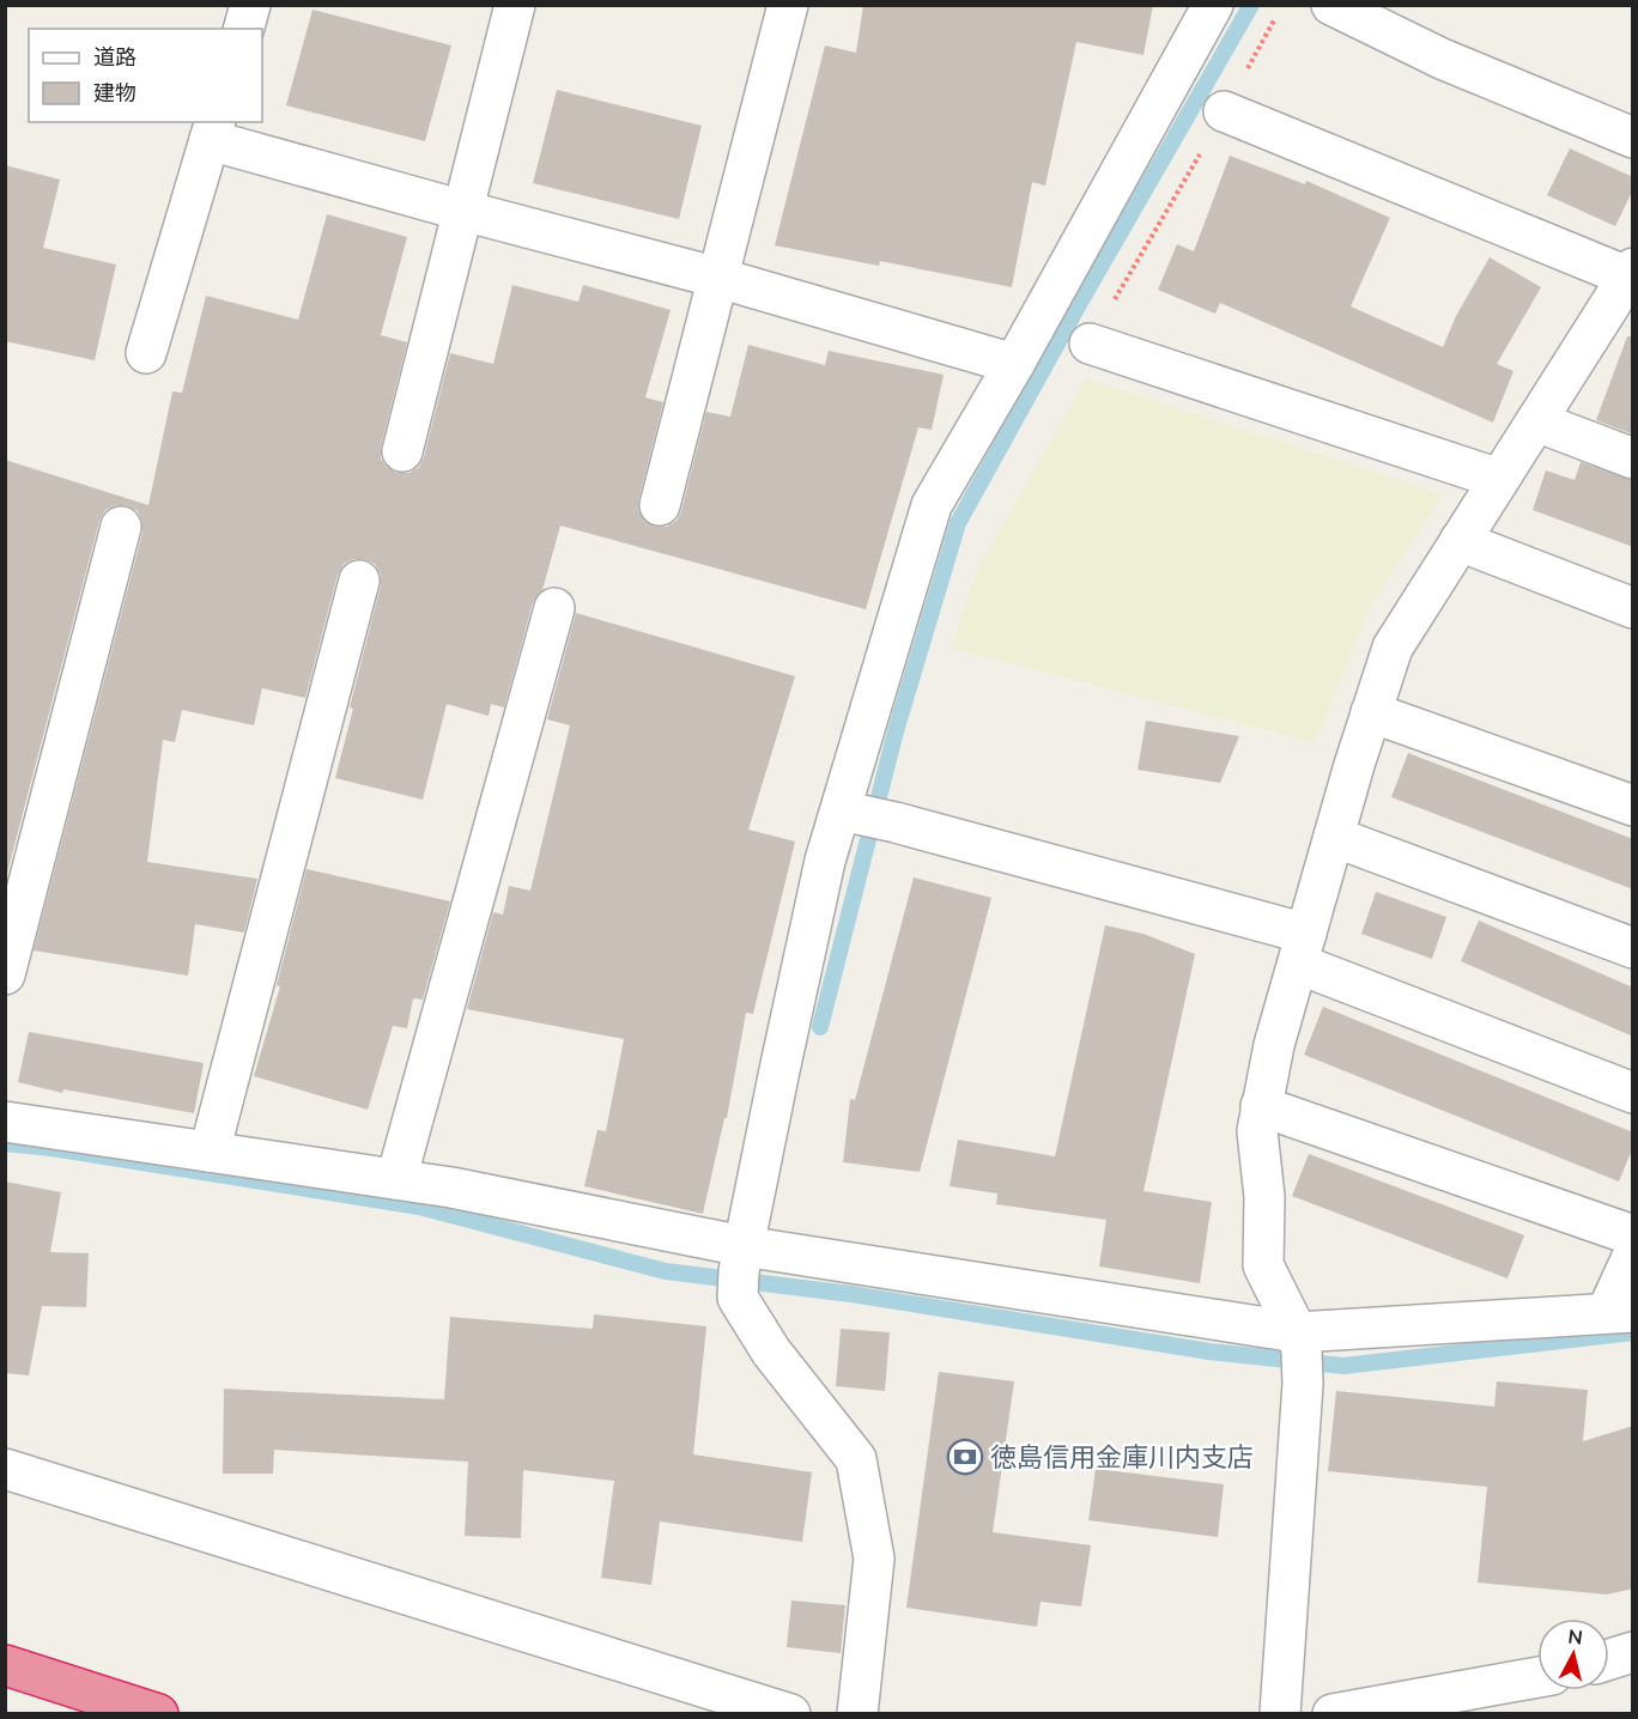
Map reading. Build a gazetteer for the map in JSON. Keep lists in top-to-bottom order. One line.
{"places":{"bank":["徳島信用金庫川内支店"]},"legend":["道路","建物"],"north":"top"}
